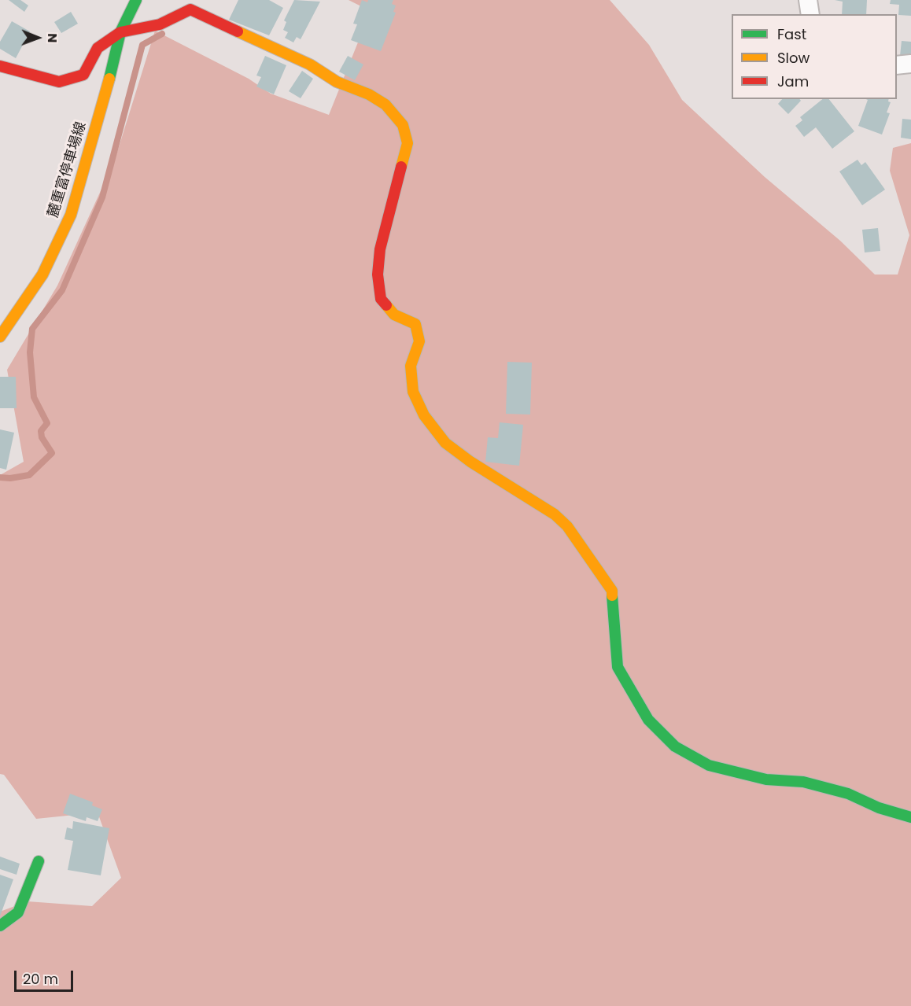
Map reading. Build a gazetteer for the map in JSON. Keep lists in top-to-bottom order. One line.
{"streets":{"street":["麓重富停車場線"]},"legend":["Fast","Slow","Jam"],"scale_bar":"20 m","north":"right"}
